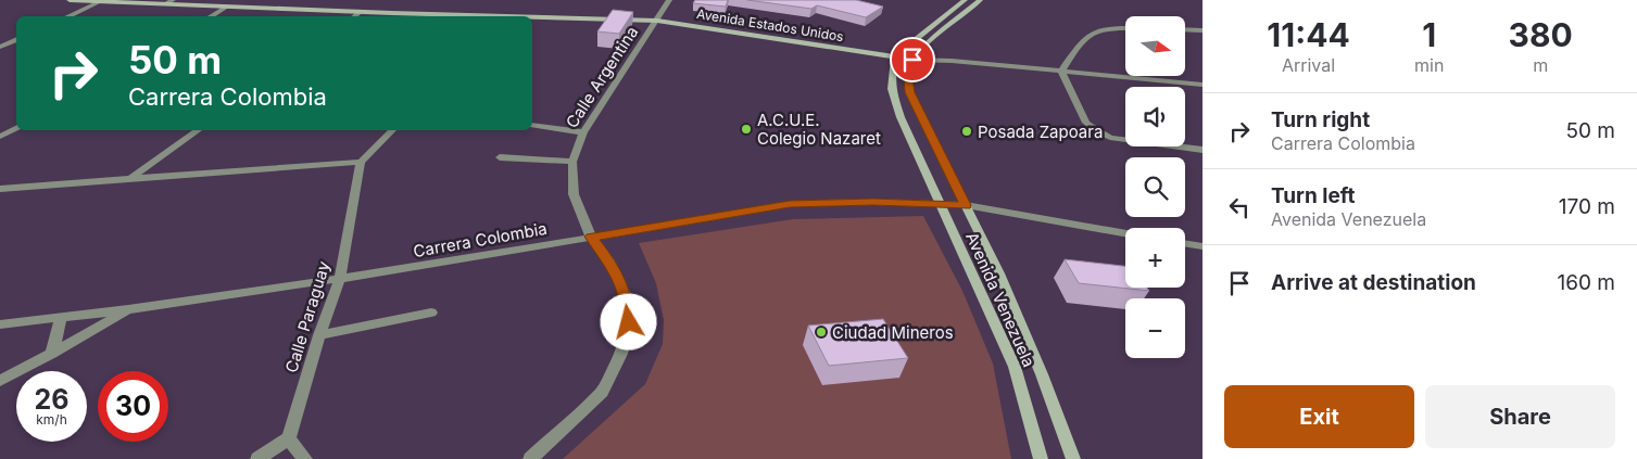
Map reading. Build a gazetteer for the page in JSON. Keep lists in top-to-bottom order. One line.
{"streets":{"street":["Avenida Estados Unidos","Calle Argentina","Carrera Colombia","Avenida Venezuela","Calle Paraguay"]},"crossings":[["Avenida Estados Unidos","Calle Argentina"],["Avenida Estados Unidos","Avenida Venezuela"],["Calle Argentina","Carrera Colombia"],["Carrera Colombia","Avenida Venezuela"],["Carrera Colombia","Calle Paraguay"]],"places":["A.C.U.E. Colegio Nazaret","Posada Zapoara","Ciudad Mineros"],"north":"right","page":{"eta":["11:44","Arrival","1","min","380","m"],"map_buttons":["+","−"],"turn":["50 m","Carrera Colombia"],"list":[{"name":"Turn right","note":"Carrera Colombia","value":"50 m"},{"name":"Turn left","note":"Avenida Venezuela","value":"170 m"},{"name":"Arrive at destination","value":"160 m"}],"speed":"26 km/h","limit":"30","buttons":["Exit","Share"]}}
